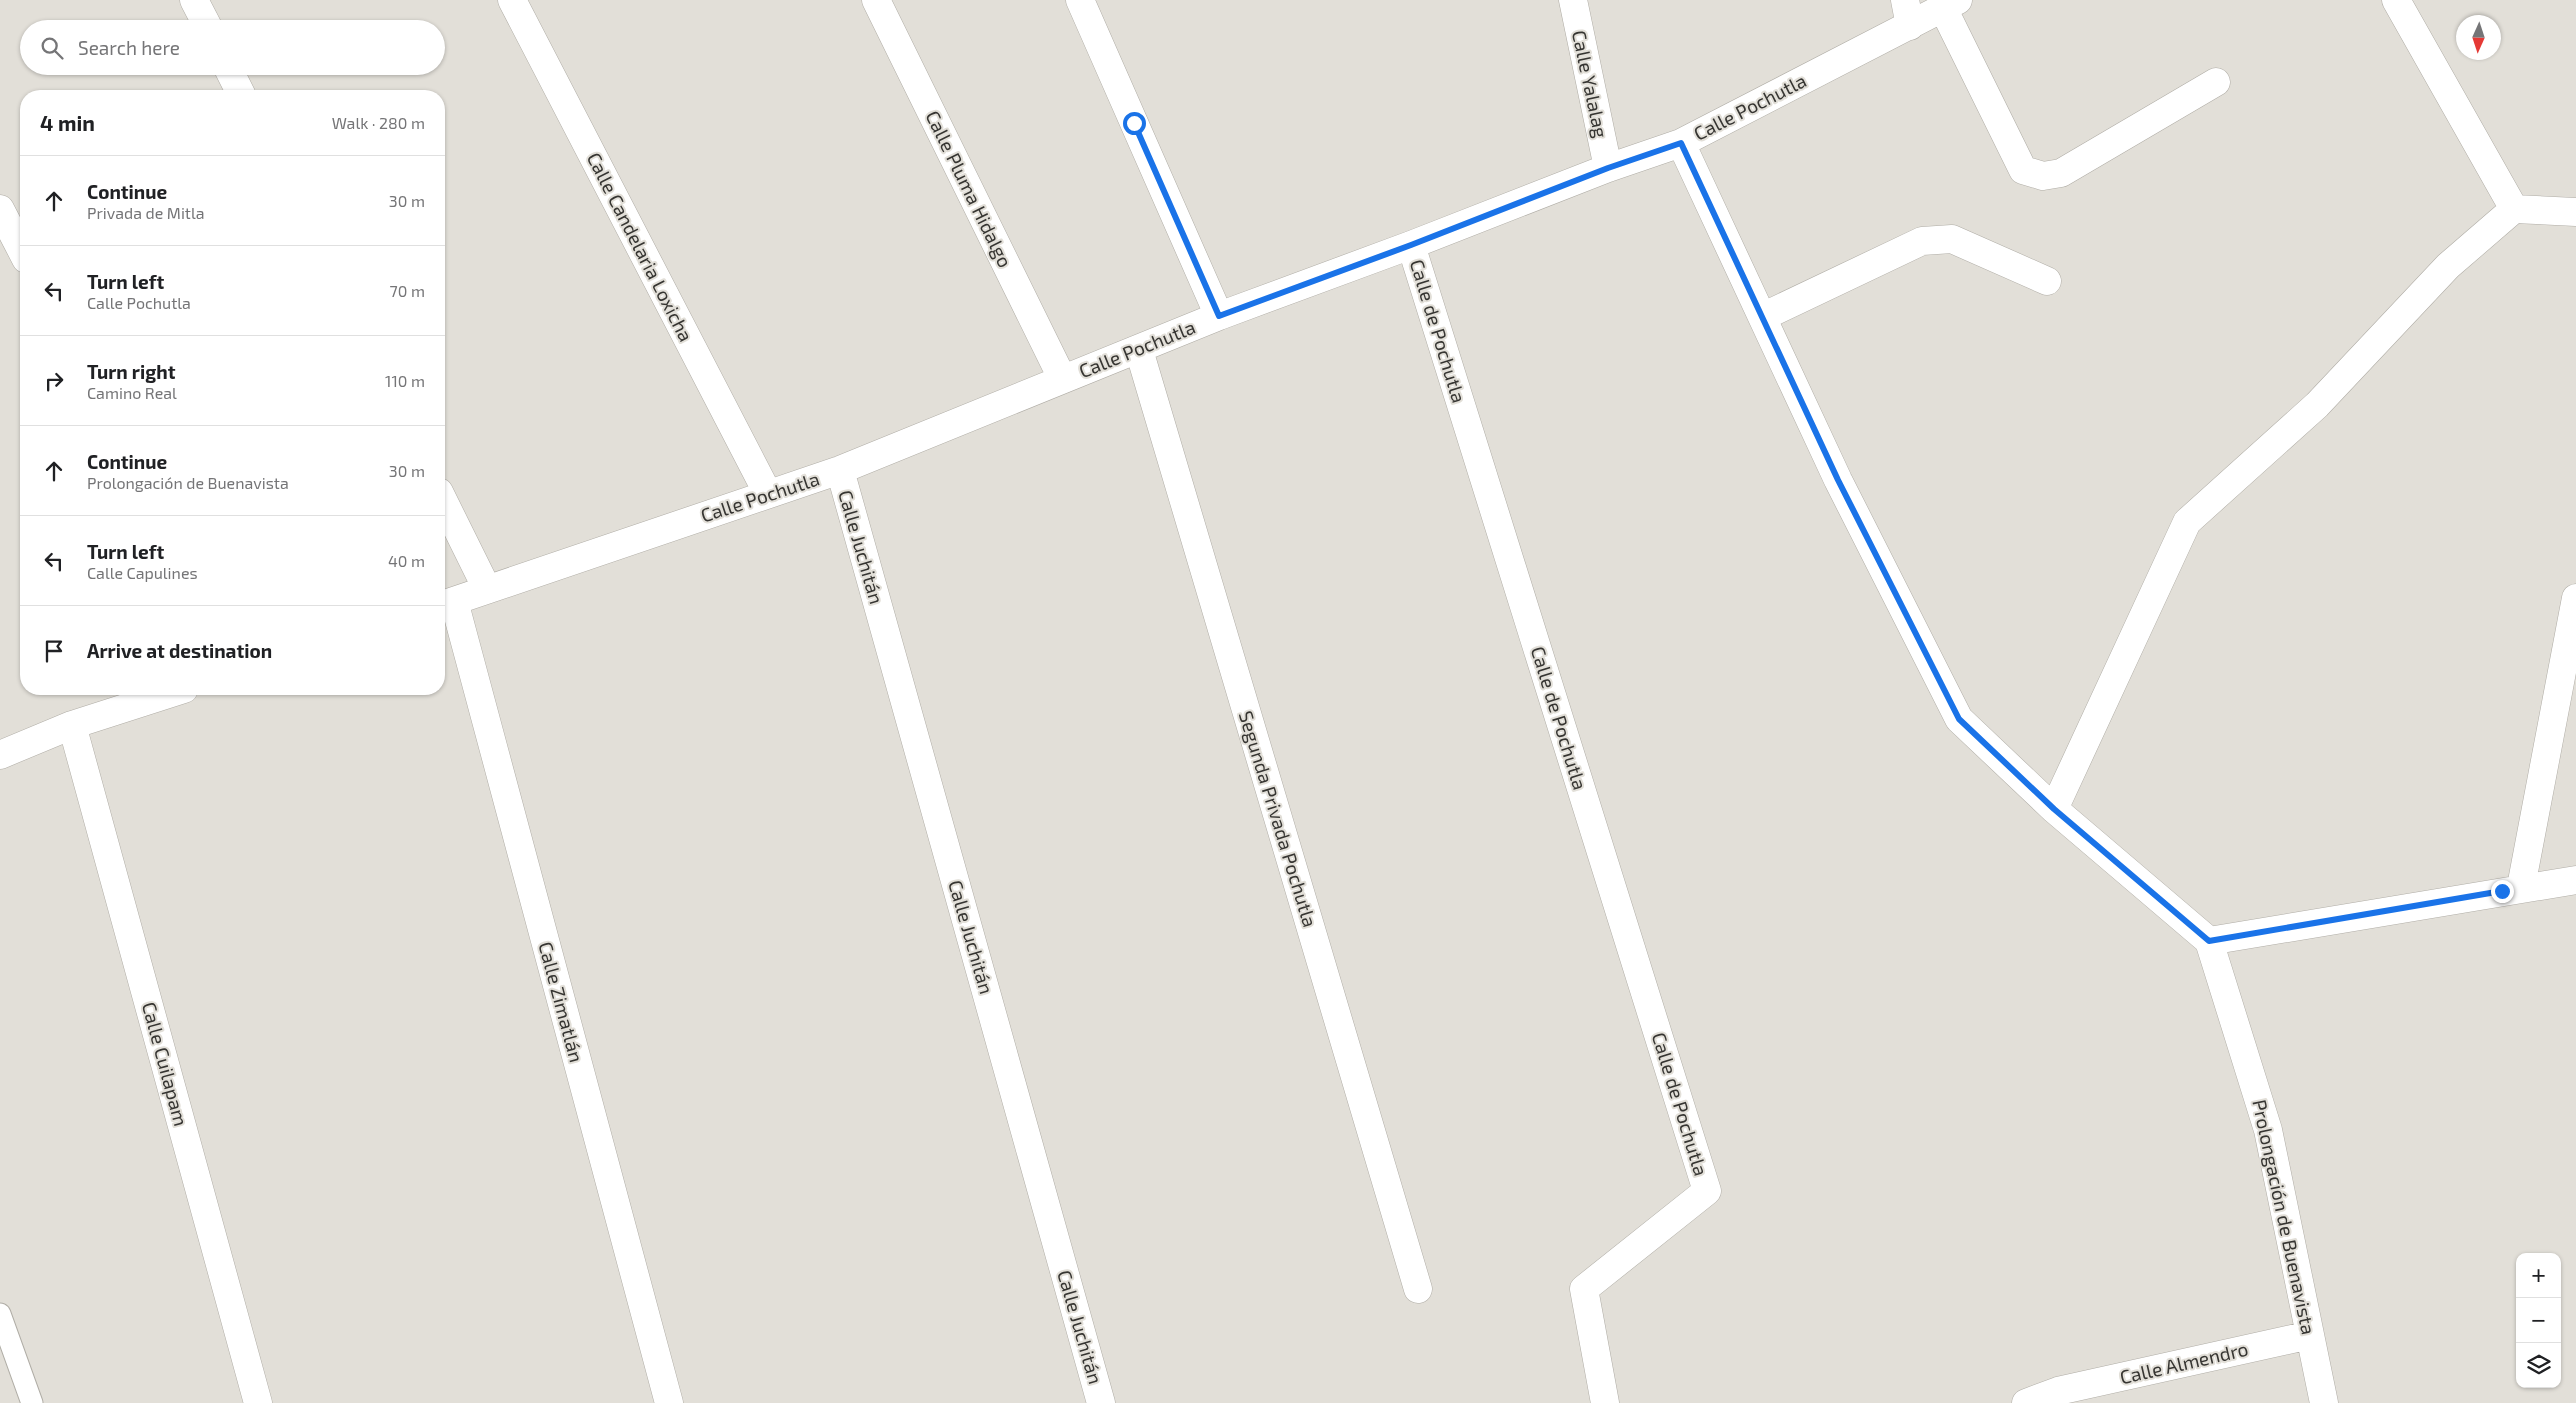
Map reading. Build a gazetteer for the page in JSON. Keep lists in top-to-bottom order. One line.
{"streets":{"street":["Calle Yalalag","Calle Pochutla","Calle Pluma Hidalgo","Calle Candelaria Loxicha","Calle de Pochutla","Calle Juchitán","Segunda Privada Pochutla","Calle Zimatlán","Calle Cuilapam","Prolongación de Buenavista","Calle Almendro"]},"crossings":[["Calle Yalalag","Calle Pochutla"],["Calle Pochutla","Calle Pluma Hidalgo"],["Calle Pochutla","Calle Candelaria Loxicha"],["Calle Pochutla","Calle de Pochutla"],["Calle Pochutla","Calle Juchitán"],["Calle Pochutla","Segunda Privada Pochutla"],["Calle Pochutla","Calle Zimatlán"],["Prolongación de Buenavista","Calle Almendro"]],"north":"bottom","page":{"search":"Search here","heading":["4 min","Walk · 280 m"],"list":[["Continue","Privada de Mitla","30 m"],["Turn left","Calle Pochutla","70 m"],["Turn right","Camino Real","110 m"],["Continue","Prolongación de Buenavista","30 m"],["Turn left","Calle Capulines","40 m"],"Arrive at destination"],"map_buttons":["+","−"]}}
